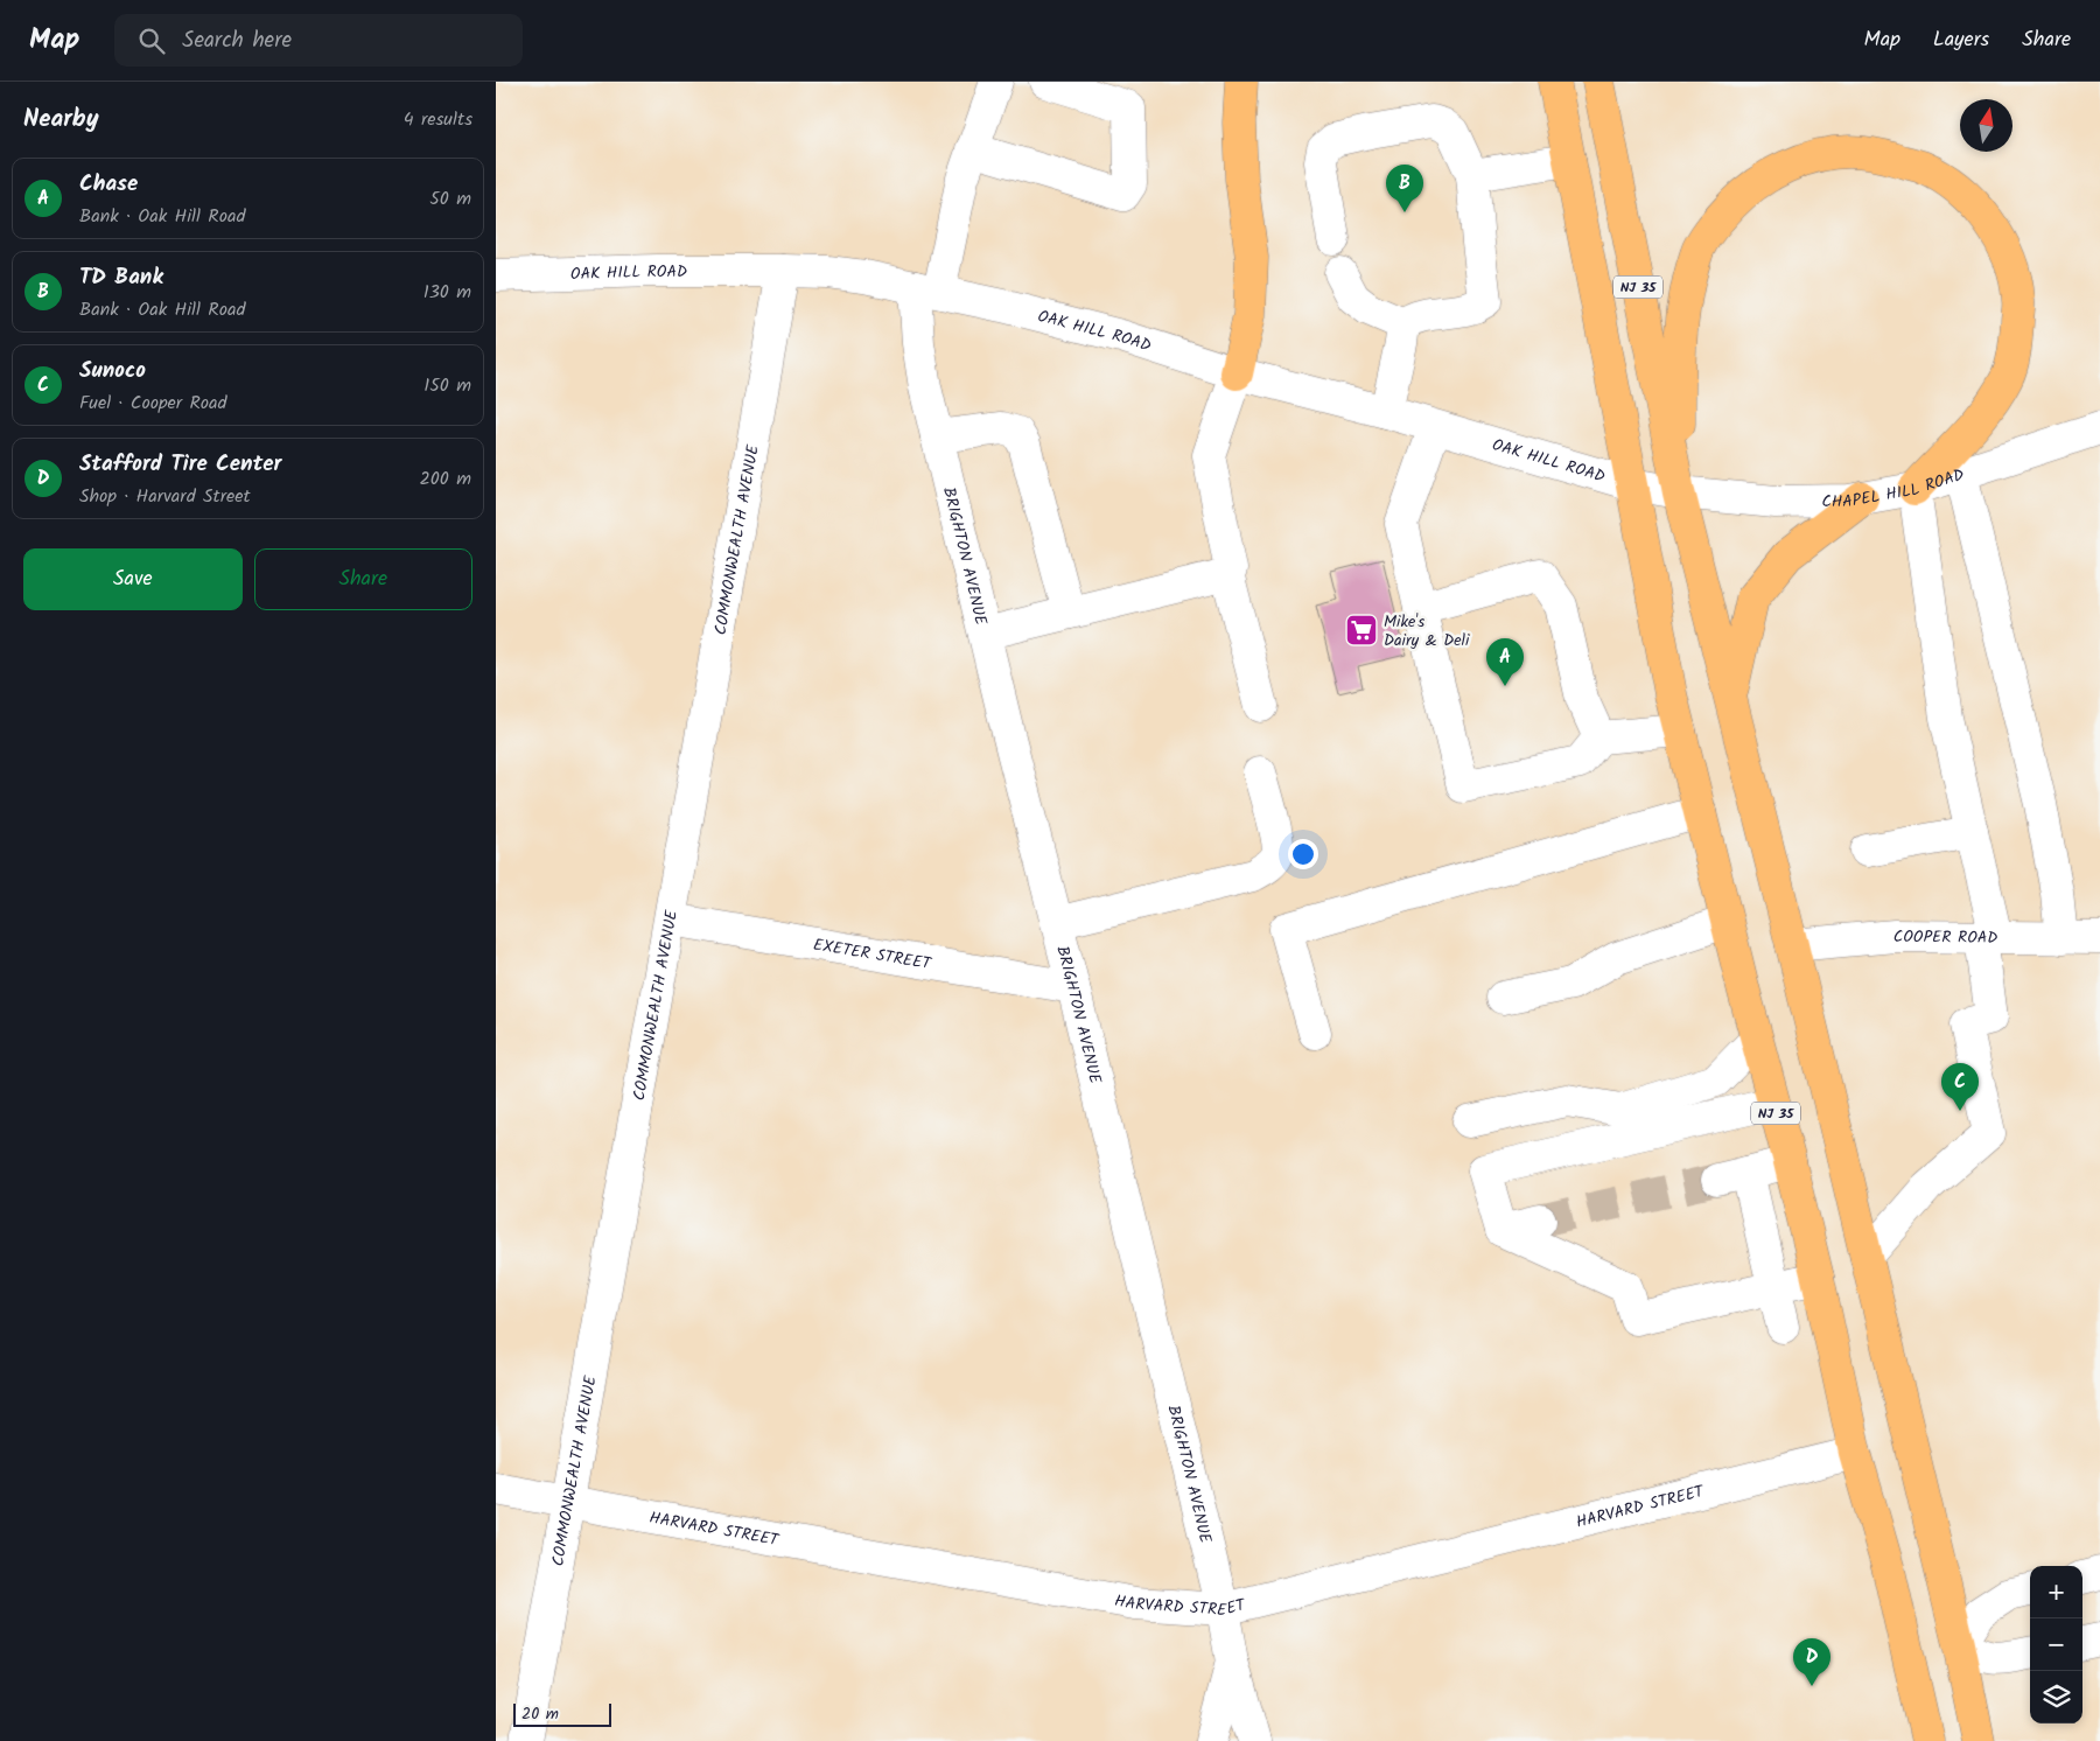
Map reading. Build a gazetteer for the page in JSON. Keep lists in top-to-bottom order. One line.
{"streets":{"highway":["NJ 35"],"street":["OAK HILL ROAD","CHAPEL HILL ROAD","COMMONWEALTH AVENUE","BRIGHTON AVENUE","COOPER ROAD","EXETER STREET","HARVARD STREET"]},"crossings":[["OAK HILL ROAD","NJ 35"],["OAK HILL ROAD","CHAPEL HILL ROAD"],["OAK HILL ROAD","COMMONWEALTH AVENUE"],["OAK HILL ROAD","BRIGHTON AVENUE"],["NJ 35","CHAPEL HILL ROAD"],["NJ 35","COOPER ROAD"],["NJ 35","HARVARD STREET"],["COMMONWEALTH AVENUE","EXETER STREET"],["COMMONWEALTH AVENUE","HARVARD STREET"],["BRIGHTON AVENUE","EXETER STREET"],["BRIGHTON AVENUE","HARVARD STREET"]],"places":{"supermarket":["Mike's Dairy & Deli"]},"scale_bar":"20 m","north":"top","page":{"header":"Map","search":"Search here","nav":["Map","Layers","Share"],"heading":["Nearby","4 results"],"list":[{"mark":"A","name":"Chase","note":"Bank · Oak Hill Road","value":"50 m"},{"mark":"B","name":"TD Bank","note":"Bank · Oak Hill Road","value":"130 m"},{"mark":"C","name":"Sunoco","note":"Fuel · Cooper Road","value":"150 m"},{"mark":"D","name":"Stafford Tire Center","note":"Shop · Harvard Street","value":"200 m"}],"pins":["B","A","C","D"],"buttons":["Save","Share"],"map_buttons":["+","−"],"scale":"20 m"}}
